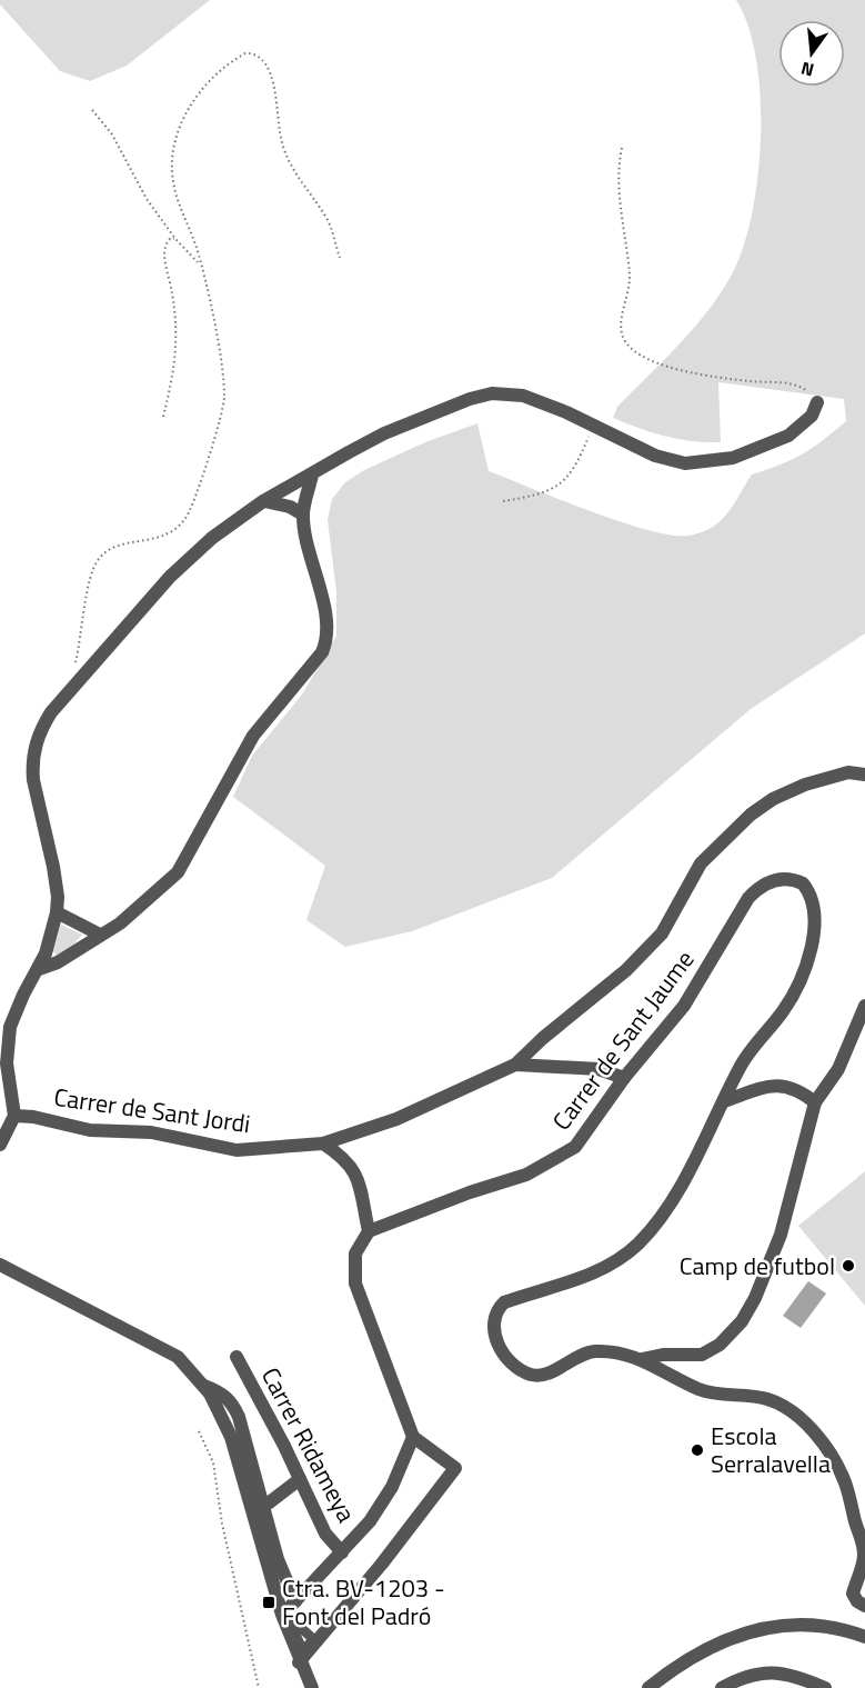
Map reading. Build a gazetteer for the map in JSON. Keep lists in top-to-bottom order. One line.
{"streets":{"street":["Carrer de Sant Jaume","Carrer de Sant Jordi","Carrer Ridameya"]},"places":{"other":["Camp de futbol","Escola Serralavella"],"transit":["Ctra. BV-1203 - Font del Padró"]},"north":"bottom"}
